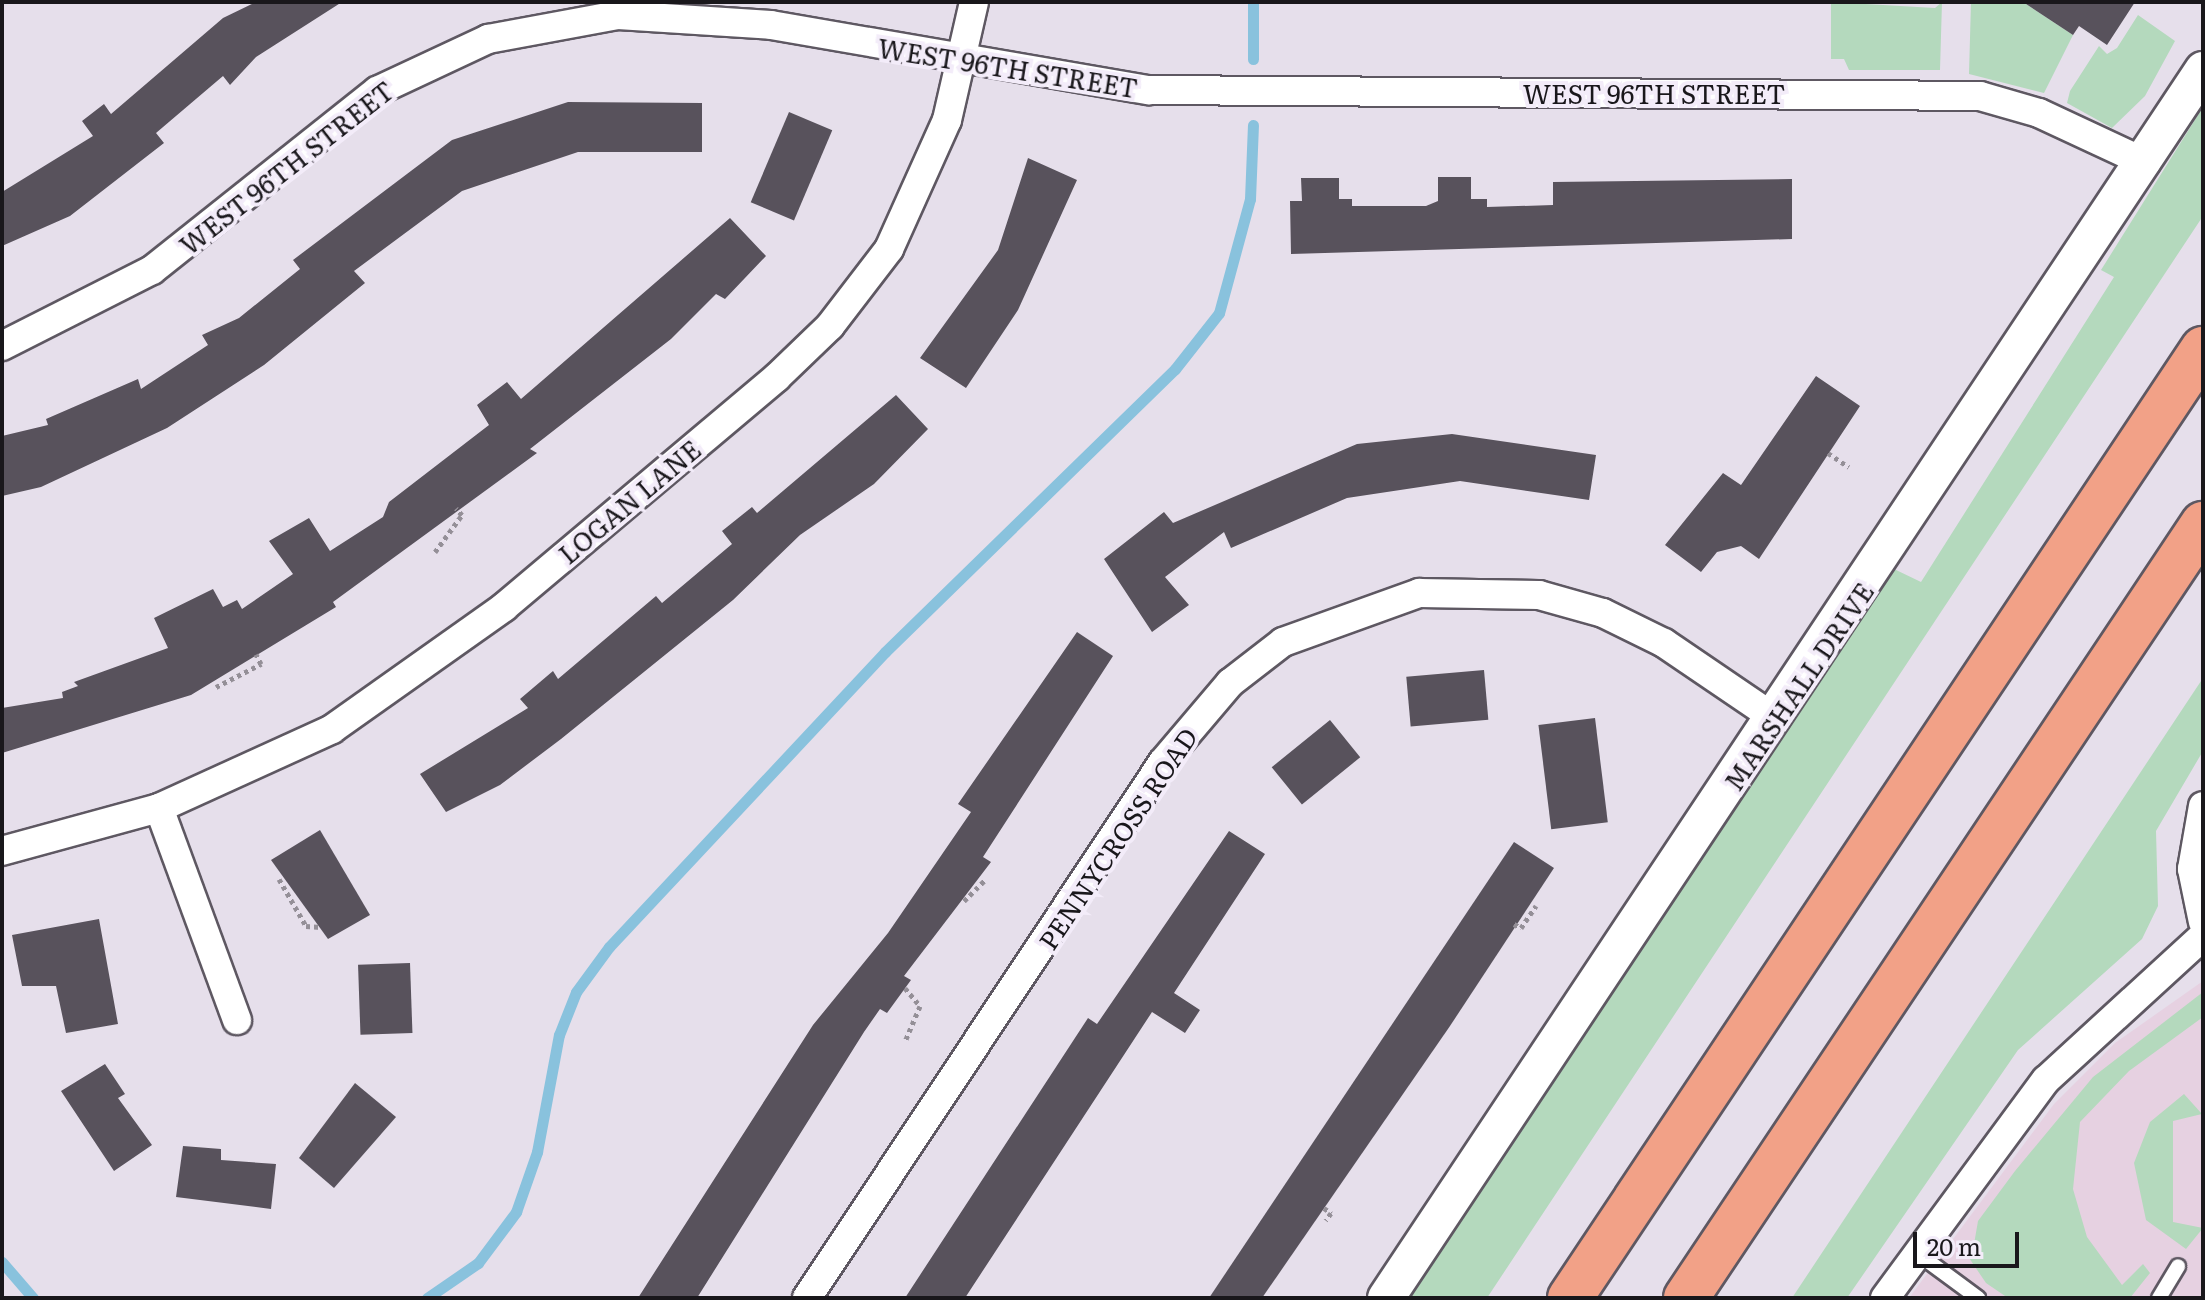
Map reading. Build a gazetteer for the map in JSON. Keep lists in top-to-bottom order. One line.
{"streets":{"street":["WEST 96TH STREET","LOGAN LANE","MARSHALL DRIVE","PENNYCROSS ROAD"]},"crossings":[["WEST 96TH STREET","LOGAN LANE"],["WEST 96TH STREET","MARSHALL DRIVE"],["MARSHALL DRIVE","PENNYCROSS ROAD"]],"scale_bar":"20 m"}
